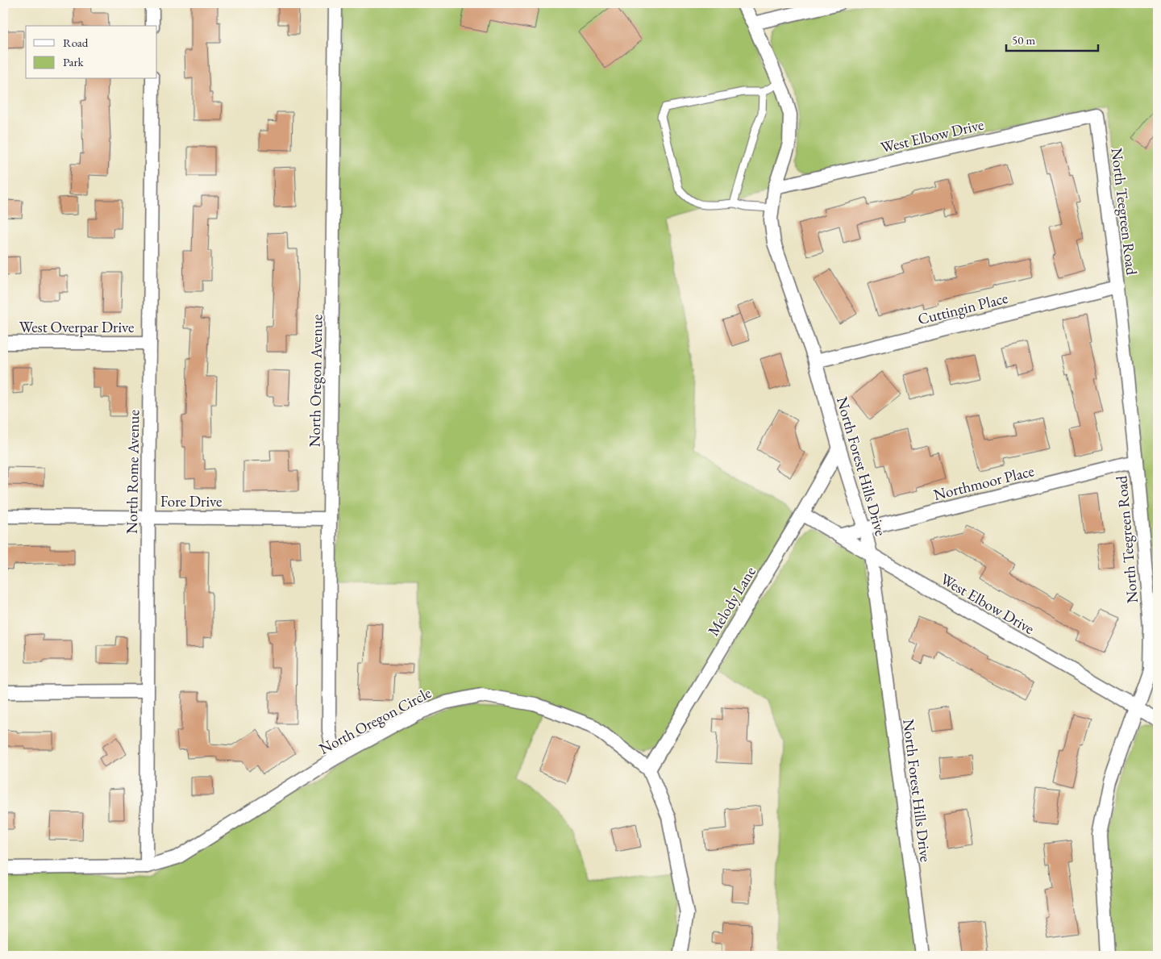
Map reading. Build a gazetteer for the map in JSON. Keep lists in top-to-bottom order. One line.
{"streets":{"street":["West Elbow Drive","North Teegreen Road","Cuttingin Place","West Overpar Drive","North Oregon Avenue","North Forest Hills Drive","North Rome Avenue","Northmoor Place","Fore Drive","Melody Lane","North Oregon Circle"]},"crossings":[["West Elbow Drive","North Teegreen Road"],["West Elbow Drive","North Forest Hills Drive"],["West Elbow Drive","Northmoor Place"],["West Elbow Drive","Melody Lane"],["North Teegreen Road","Cuttingin Place"],["North Teegreen Road","Northmoor Place"],["Cuttingin Place","North Forest Hills Drive"],["West Overpar Drive","North Rome Avenue"],["North Oregon Avenue","Fore Drive"],["North Oregon Avenue","North Oregon Circle"],["North Forest Hills Drive","Northmoor Place"],["North Forest Hills Drive","Melody Lane"],["North Rome Avenue","Fore Drive"],["North Rome Avenue","North Oregon Circle"],["Melody Lane","North Oregon Circle"]],"legend":["Road","Park"],"scale_bar":"50 m"}
